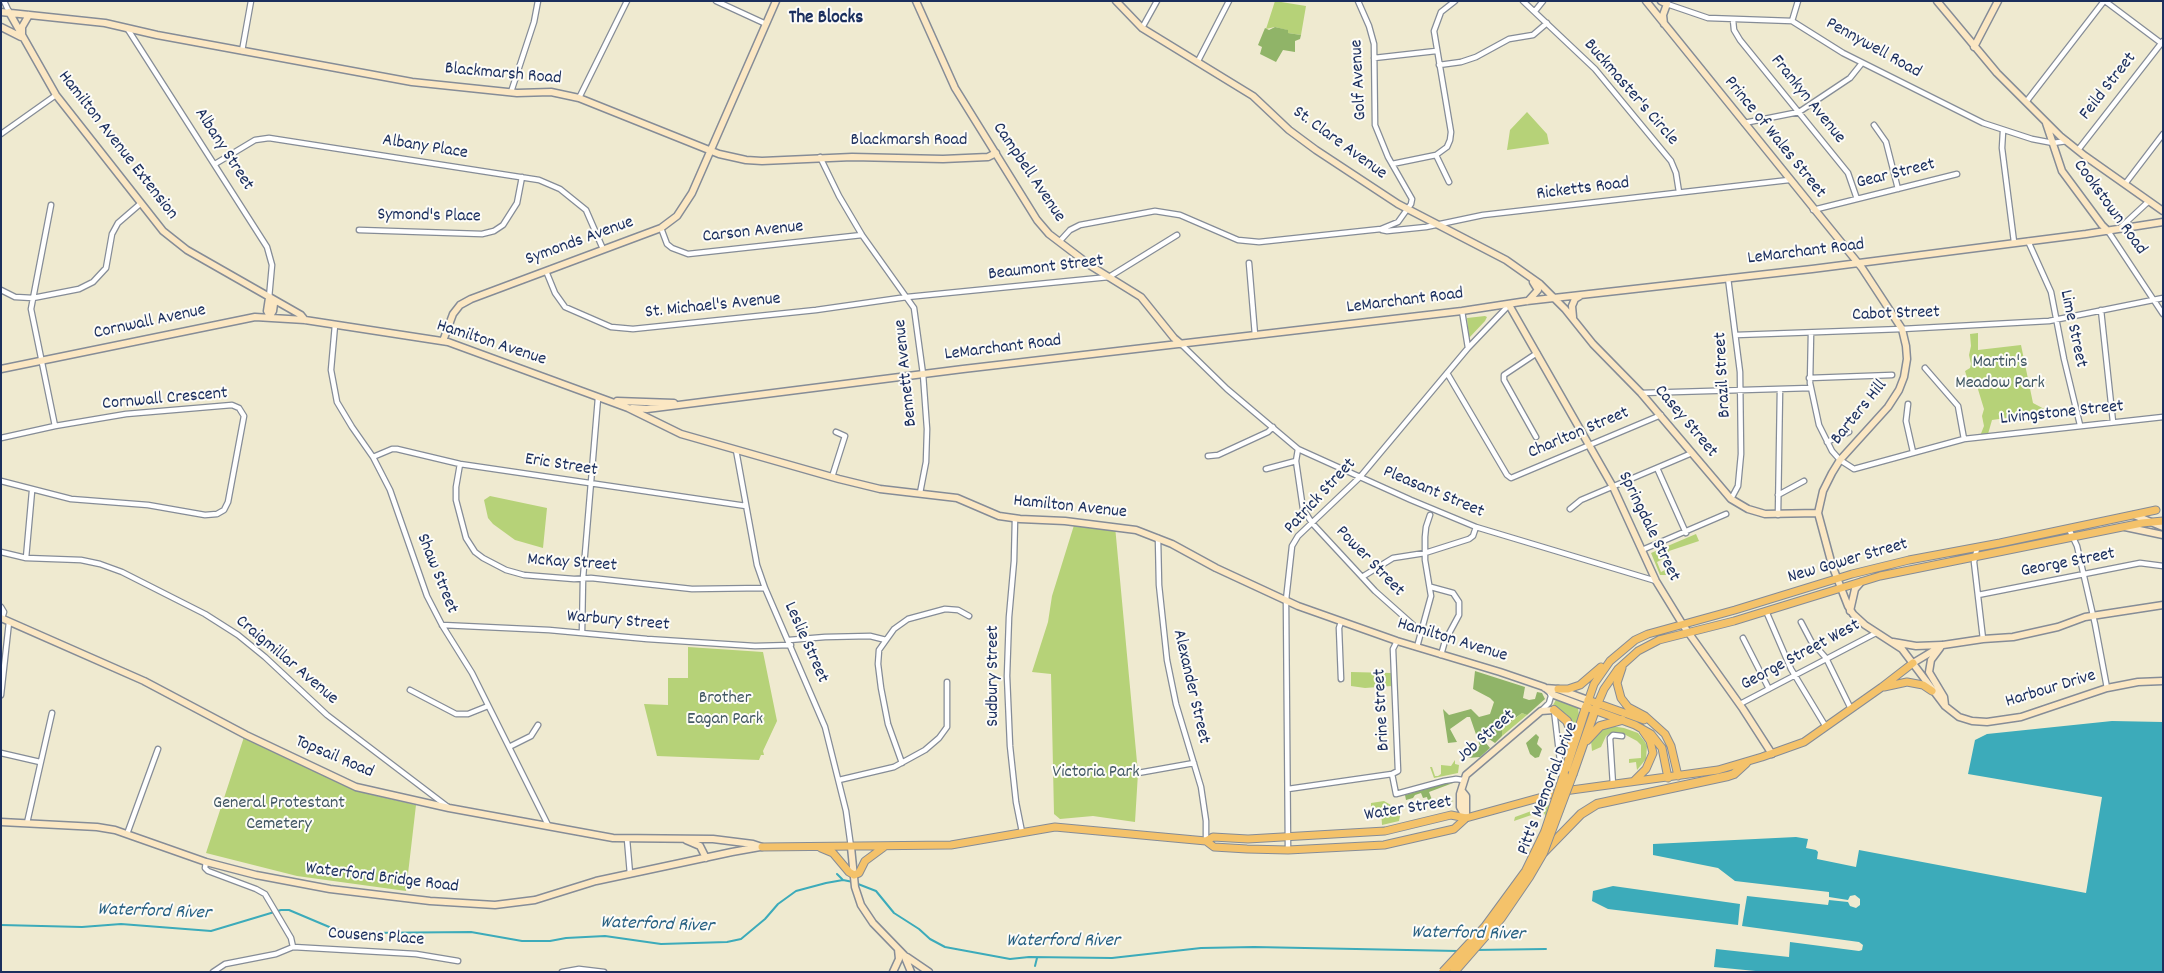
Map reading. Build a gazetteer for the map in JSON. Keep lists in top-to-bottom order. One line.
{"streets":{"highway":["Pitt's Memorial Drive"],"main road":["New Gower Street","Water Street"],"street":["Pennywell Road","Blackmarsh Road","Golf Avenue","Feild Street","Buckmaster's Circle","Frankyn Avenue","Prince of Wales Street","St. Clare Avenue","Hamilton Avenue Extension","Albany Place","Albany Street","Campbell Avenue","Gear Street","Ricketts Road","Cookstown Road","Symond's Place","Carson Avenue","Symonds Avenue","LeMarchant Road","Beaumont Street","St. Michael's Avenue","Cabot Street","Cornwall Avenue","Lime Street","Hamilton Avenue","Bennett Avenue","Brazil Street","Cornwall Crescent","Barters Hill","Livingstone Street","Casey Street","Charlton Street","Eric Street","Pleasant Street","Patrick Street","Springdale Street","Power Street","McKay Street","George Street","Shaw Street","Warbury Street","Leslie Street","George Street West","Craigmillar Avenue","Sudbury Street","Alexander Street","Harbour Drive","Brine Street","Job Street","Topsail Road","Waterford Bridge Road","Cousens Place"]},"crossings":[["Pennywell Road","Cookstown Road"],["Blackmarsh Road","Hamilton Avenue Extension"],["Blackmarsh Road","Albany Street"],["Blackmarsh Road","Campbell Avenue"],["Blackmarsh Road","Symonds Avenue"],["Blackmarsh Road","Bennett Avenue"],["Golf Avenue","St. Clare Avenue"],["Golf Avenue","Ricketts Road"],["Buckmaster's Circle","Ricketts Road"],["Frankyn Avenue","Gear Street"],["Prince of Wales Street","Gear Street"],["Prince of Wales Street","Ricketts Road"],["Prince of Wales Street","LeMarchant Road"],["Prince of Wales Street","Barters Hill"],["St. Clare Avenue","Ricketts Road"],["St. Clare Avenue","LeMarchant Road"],["St. Clare Avenue","Casey Street"],["Hamilton Avenue Extension","Albany Street"],["Hamilton Avenue Extension","Cornwall Avenue"],["Hamilton Avenue Extension","Hamilton Avenue"],["Albany Place","Albany Street"],["Albany Place","Symond's Place"],["Albany Place","Symonds Avenue"],["Albany Street","Cornwall Avenue"],["Campbell Avenue","Ricketts Road"],["Campbell Avenue","LeMarchant Road"],["Campbell Avenue","Beaumont Street"],["Campbell Avenue","Pleasant Street"],["Cookstown Road","LeMarchant Road"],["Cookstown Road","Cabot Street"],["Carson Avenue","Symonds Avenue"],["Carson Avenue","Bennett Avenue"],["Symonds Avenue","St. Michael's Avenue"],["Symonds Avenue","Hamilton Avenue"],["LeMarchant Road","Lime Street"],["LeMarchant Road","Hamilton Avenue"],["LeMarchant Road","Bennett Avenue"],["LeMarchant Road","Brazil Street"],["LeMarchant Road","Barters Hill"],["LeMarchant Road","Casey Street"],["LeMarchant Road","Pleasant Street"],["LeMarchant Road","Patrick Street"],["LeMarchant Road","Springdale Street"],["Beaumont Street","St. Michael's Avenue"],["Beaumont Street","Bennett Avenue"],["St. Michael's Avenue","Bennett Avenue"],["Cabot Street","Lime Street"],["Cabot Street","Brazil Street"],["Cabot Street","Barters Hill"],["Cornwall Avenue","Hamilton Avenue"],["Lime Street","Livingstone Street"],["Hamilton Avenue","Bennett Avenue"],["Hamilton Avenue","Patrick Street"],["Hamilton Avenue","New Gower Street"],["Hamilton Avenue","Shaw Street"],["Hamilton Avenue","Leslie Street"],["Hamilton Avenue","Sudbury Street"],["Hamilton Avenue","Alexander Street"],["Hamilton Avenue","Brine Street"],["Hamilton Avenue","Job Street"],["Hamilton Avenue","Pitt's Memorial Drive"],["Brazil Street","Casey Street"],["Barters Hill","Livingstone Street"],["Barters Hill","Casey Street"],["Casey Street","Charlton Street"],["Charlton Street","Patrick Street"],["Charlton Street","Springdale Street"],["Eric Street","McKay Street"],["Eric Street","Shaw Street"],["Eric Street","Leslie Street"],["Pleasant Street","Patrick Street"],["Pleasant Street","Springdale Street"],["Pleasant Street","Power Street"],["Patrick Street","Springdale Street"],["Patrick Street","Power Street"],["Patrick Street","Water Street"],["Springdale Street","New Gower Street"],["Springdale Street","George Street West"],["New Gower Street","Pitt's Memorial Drive"],["McKay Street","Leslie Street"],["Shaw Street","Warbury Street"],["Shaw Street","Topsail Road"],["Warbury Street","Leslie Street"],["Craigmillar Avenue","Topsail Road"],["Alexander Street","Water Street"],["Job Street","Water Street"],["Topsail Road","Waterford Bridge Road"]],"districts":["The Blocks"],"water":["Waterford River"],"parks":["Martin's Meadow Park","Brother Eagan Park","Victoria Park","General Protestant Cemetery"]}
